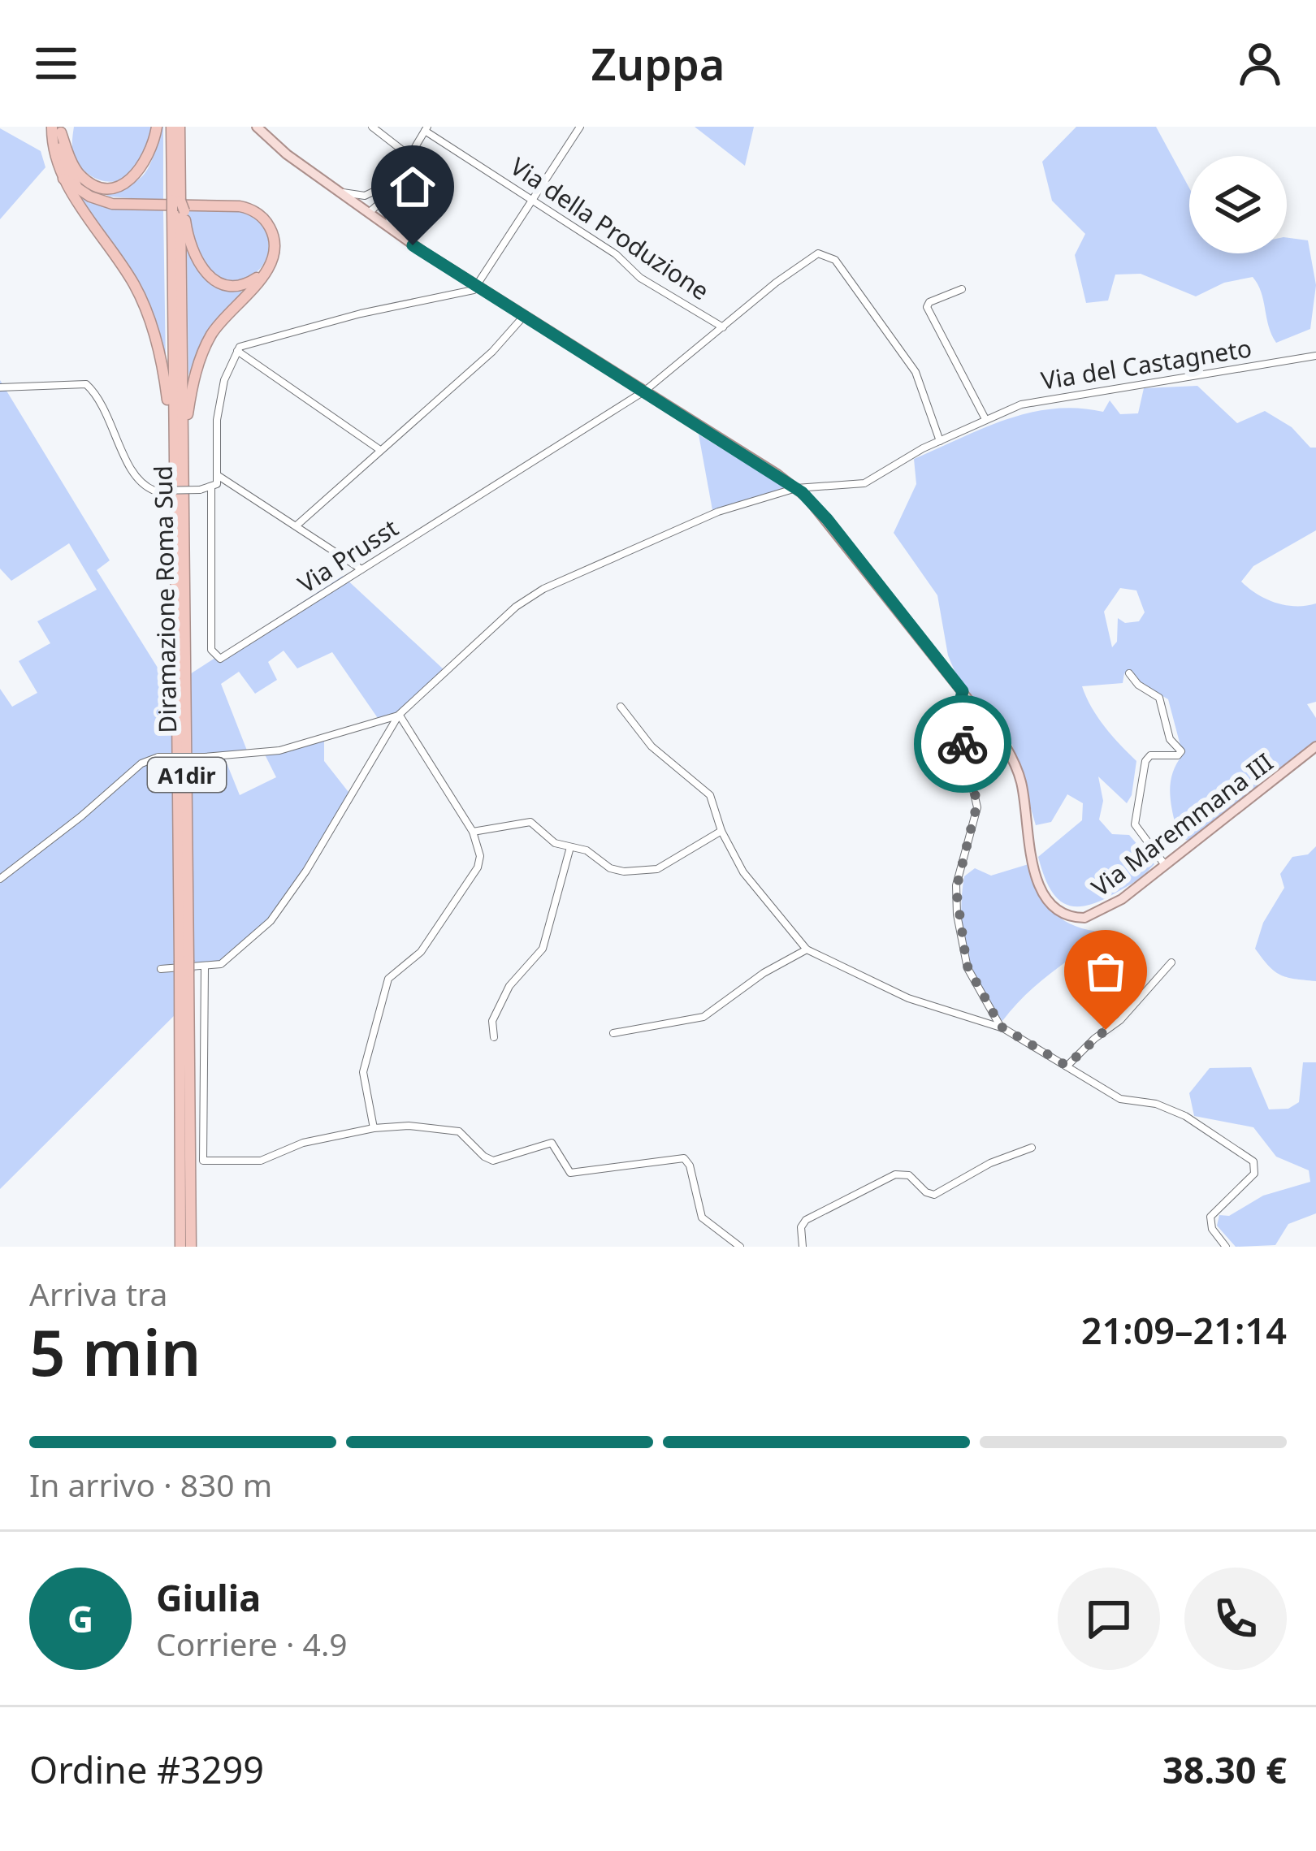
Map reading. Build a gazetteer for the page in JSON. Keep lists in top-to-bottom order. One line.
{"streets":{"highway":["Diramazione Roma Sud","A1dir"],"main road":["Via Maremmana III"],"street":["Via della Produzione","Via del Castagneto","Via Prusst"]},"crossings":[["Via della Produzione","Via Prusst"],["Via del Castagneto","Via Prusst"],["Via del Castagneto","Via Maremmana III"],["Via Prusst","Via Maremmana III"]],"page":{"header":"Zuppa","heading":["5 min","Arriva tra","21:09–21:14"],"panel":["Giulia","Corriere · 4.9","Ordine #3299","38.30 €"],"bar":"In arrivo · 830 m","round":"G"}}
